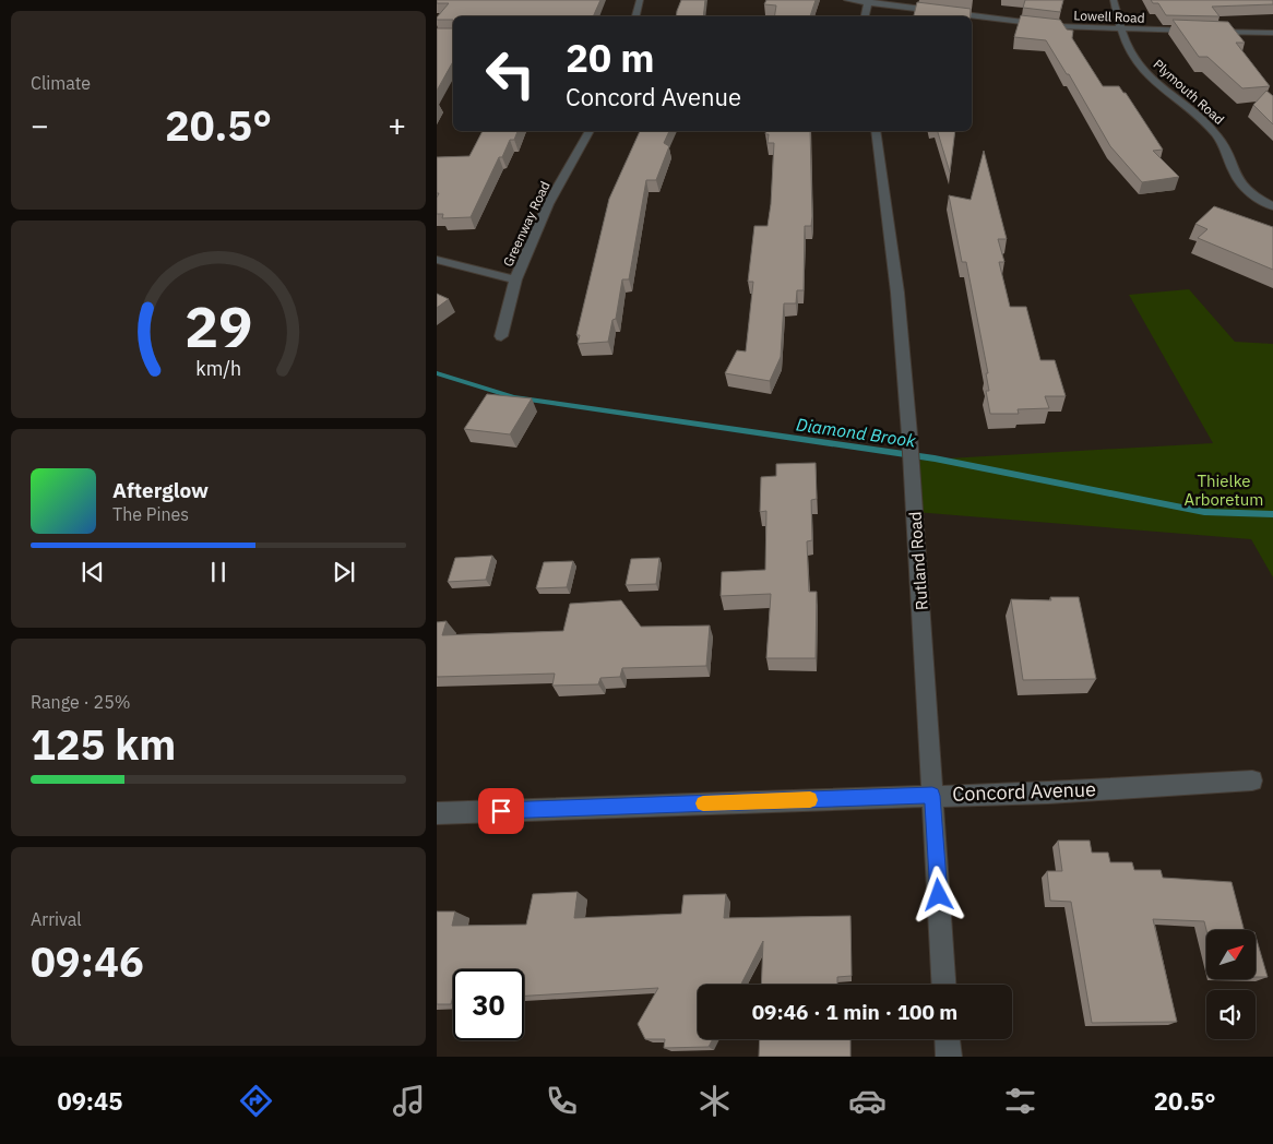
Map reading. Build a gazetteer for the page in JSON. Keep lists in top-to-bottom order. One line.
{"streets":{"street":["Lowell Road","Plymouth Road","Greenway Road","Rutland Road","Concord Avenue"]},"crossings":[["Lowell Road","Plymouth Road"],["Rutland Road","Concord Avenue"]],"water":["Diamond Brook"],"parks":["Thielke Arboretum"],"north":"top right","page":{"tile":["Climate",["Range · 25%","125 km"],["Arrival","09:46"]],"turn":["20 m","Concord Avenue"],"heat":["−","20.5°","+"],"song":["Afterglow","The Pines"],"limit":"30","trip":"09:46 · 1 min · 100 m","tabs":["09:45","20.5°"],"gauge":["29","km/h"]}}
